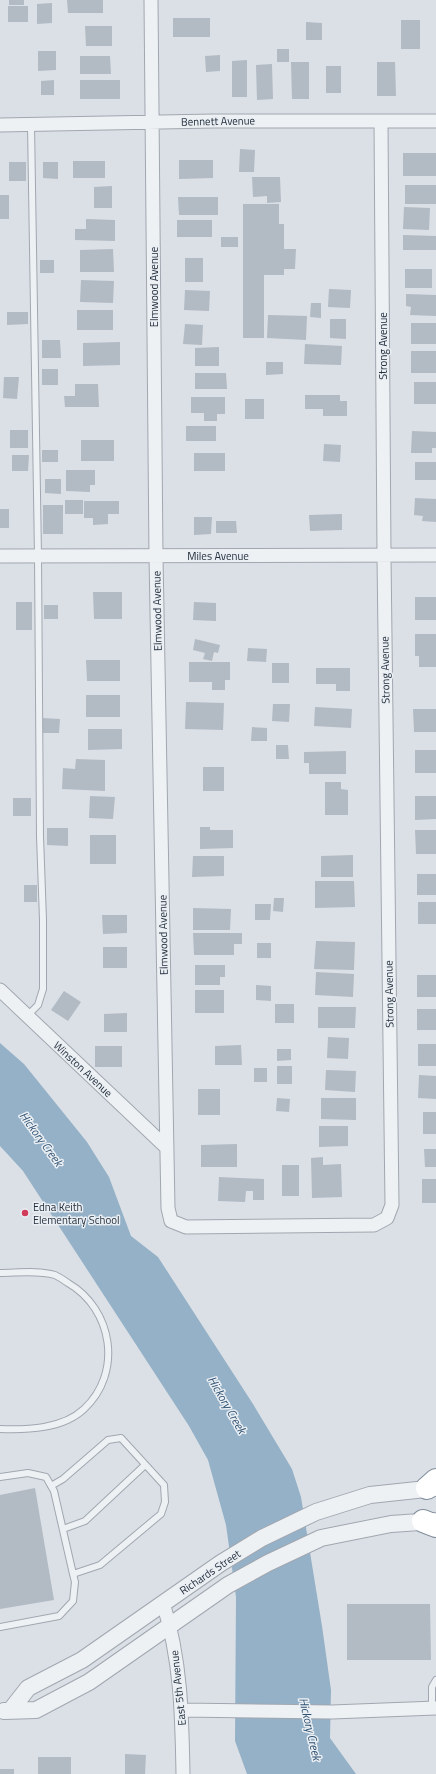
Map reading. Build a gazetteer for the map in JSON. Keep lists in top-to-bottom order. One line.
{"streets":{"street":["Bennett Avenue","Elmwood Avenue","Strong Avenue","Miles Avenue","Winston Avenue","Richards Street","East 5th Avenue"]},"crossings":[["Bennett Avenue","Elmwood Avenue"],["Bennett Avenue","Strong Avenue"],["Elmwood Avenue","Strong Avenue"],["Elmwood Avenue","Miles Avenue"],["Elmwood Avenue","Winston Avenue"],["Strong Avenue","Miles Avenue"],["Richards Street","East 5th Avenue"]],"water":["Hickory Creek"],"places":["Edna Keith Elementary School"]}
